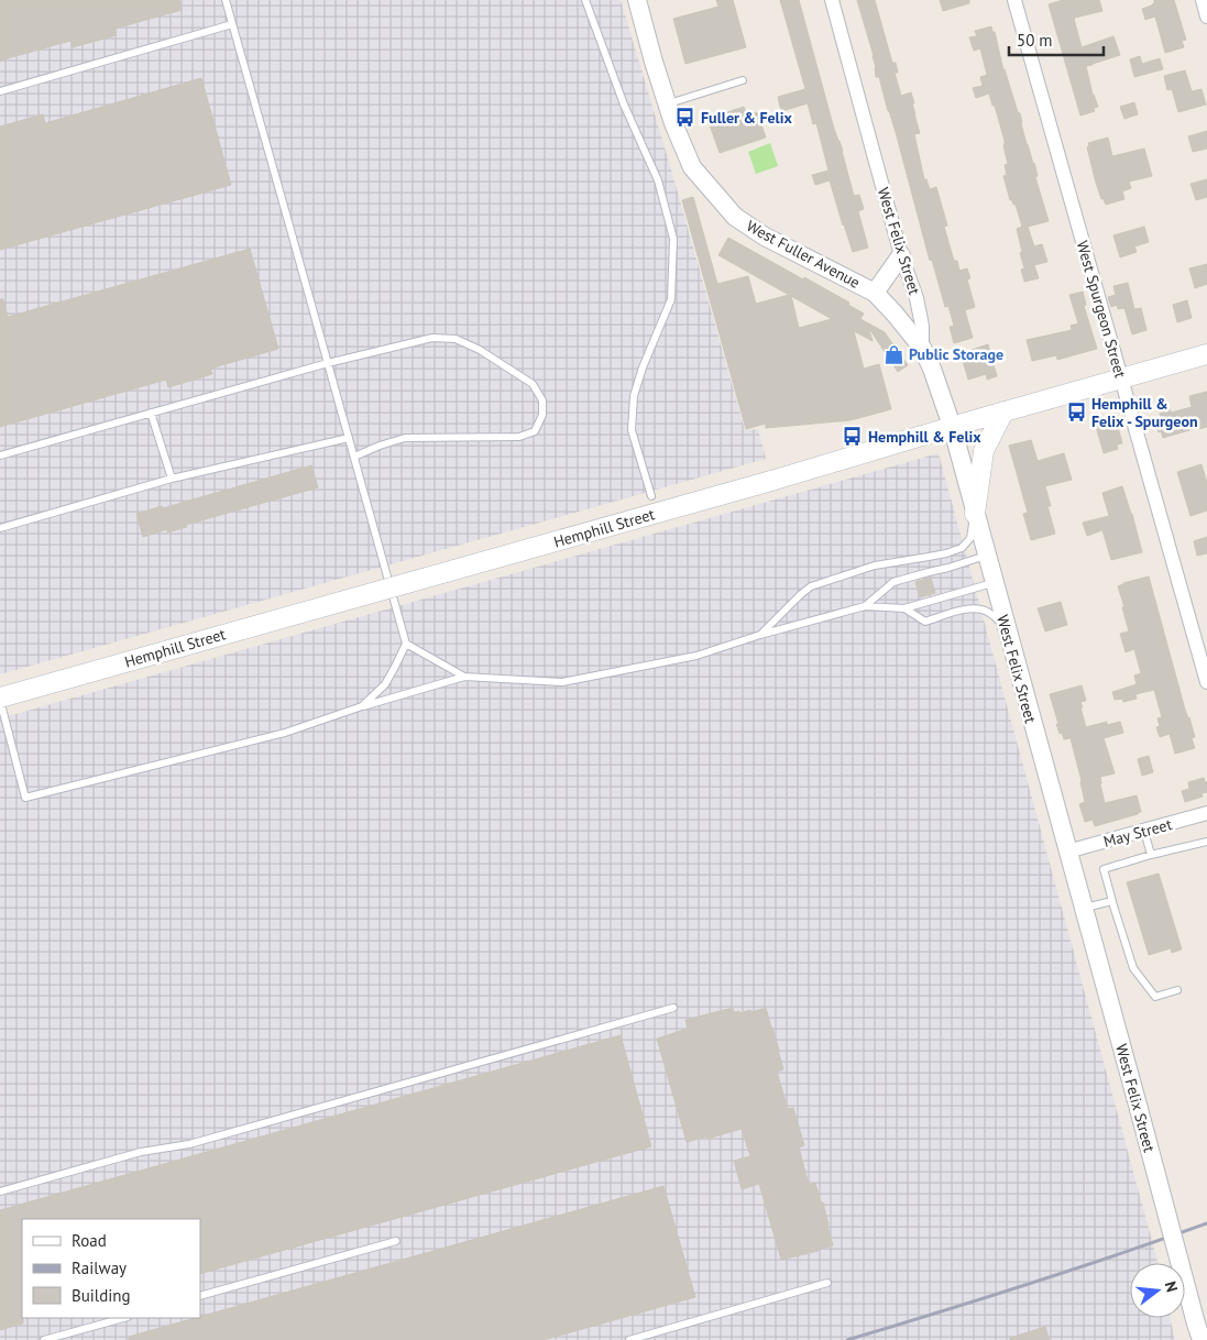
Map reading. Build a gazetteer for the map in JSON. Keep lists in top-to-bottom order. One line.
{"streets":{"main road":["Hemphill Street"],"street":["West Felix Street","West Fuller Avenue","West Spurgeon Street","May Street"]},"crossings":[["West Felix Street","West Fuller Avenue"],["West Felix Street","Hemphill Street"],["West Felix Street","May Street"],["West Spurgeon Street","Hemphill Street"]],"places":{"bus stop":["Fuller & Felix","Hemphill & Felix - Spurgeon","Hemphill & Felix"],"shop":["Public Storage"]},"legend":["Road","Railway","Building"],"scale_bar":"50 m","north":"right"}
